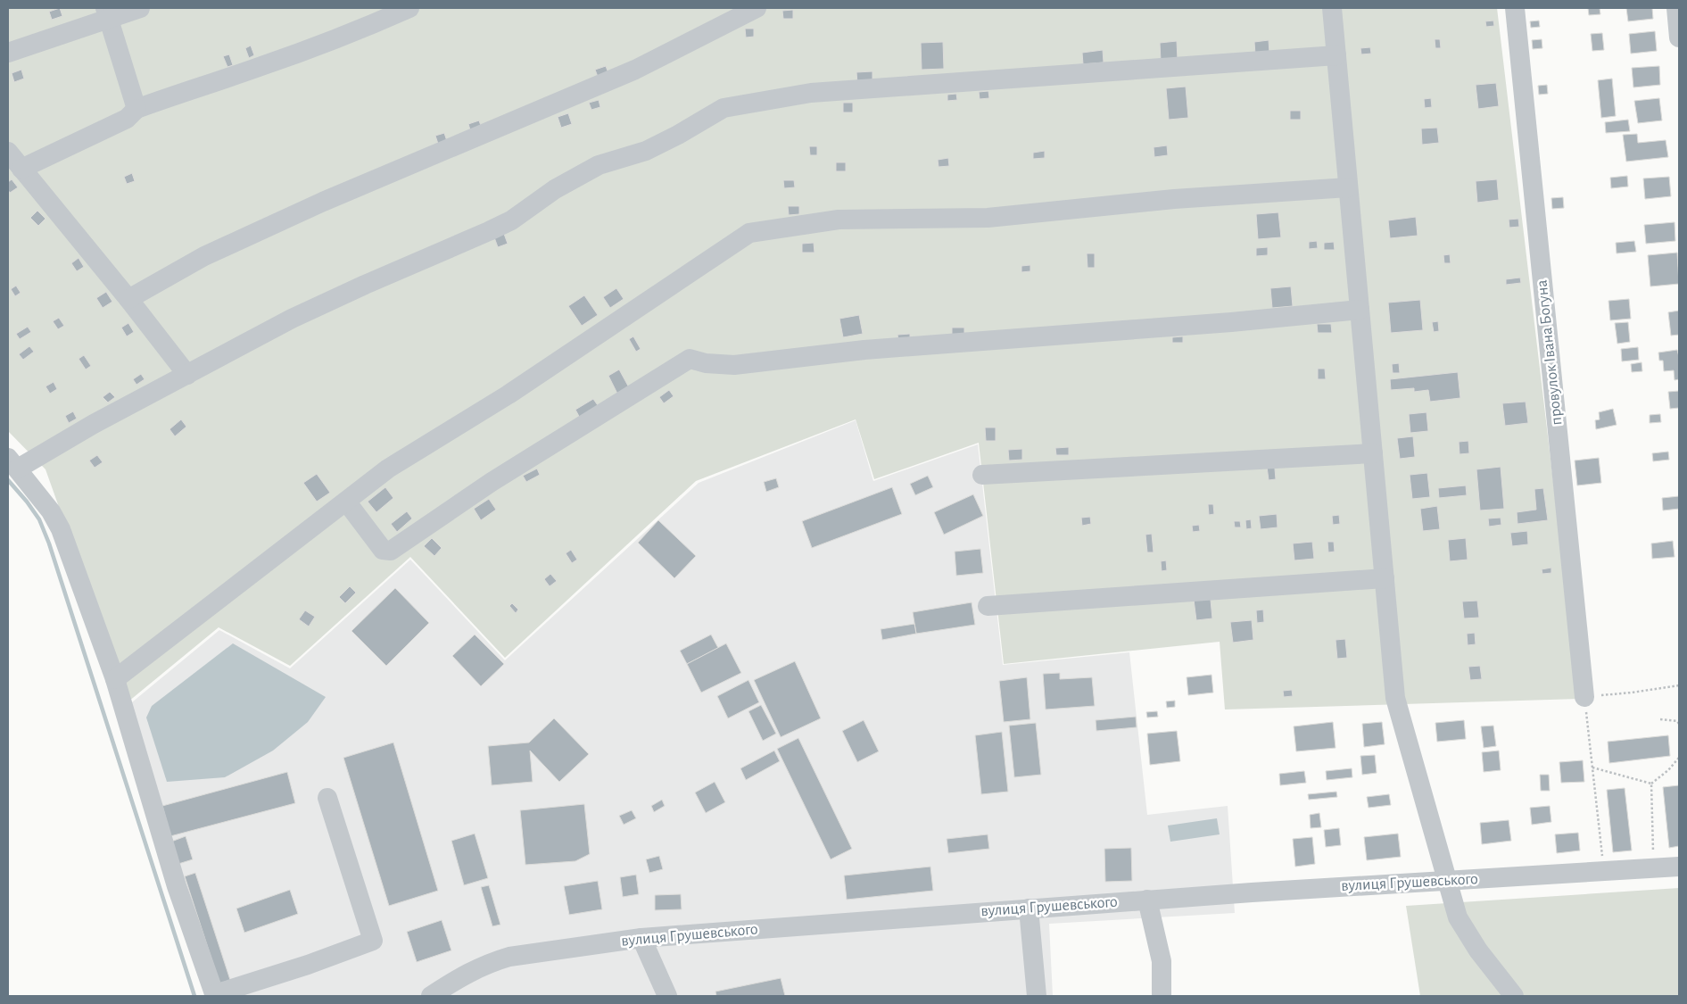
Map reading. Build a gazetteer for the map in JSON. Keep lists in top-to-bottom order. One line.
{"streets":{"street":["провулок Івана Богуна","вулиця Грушевського"]}}
